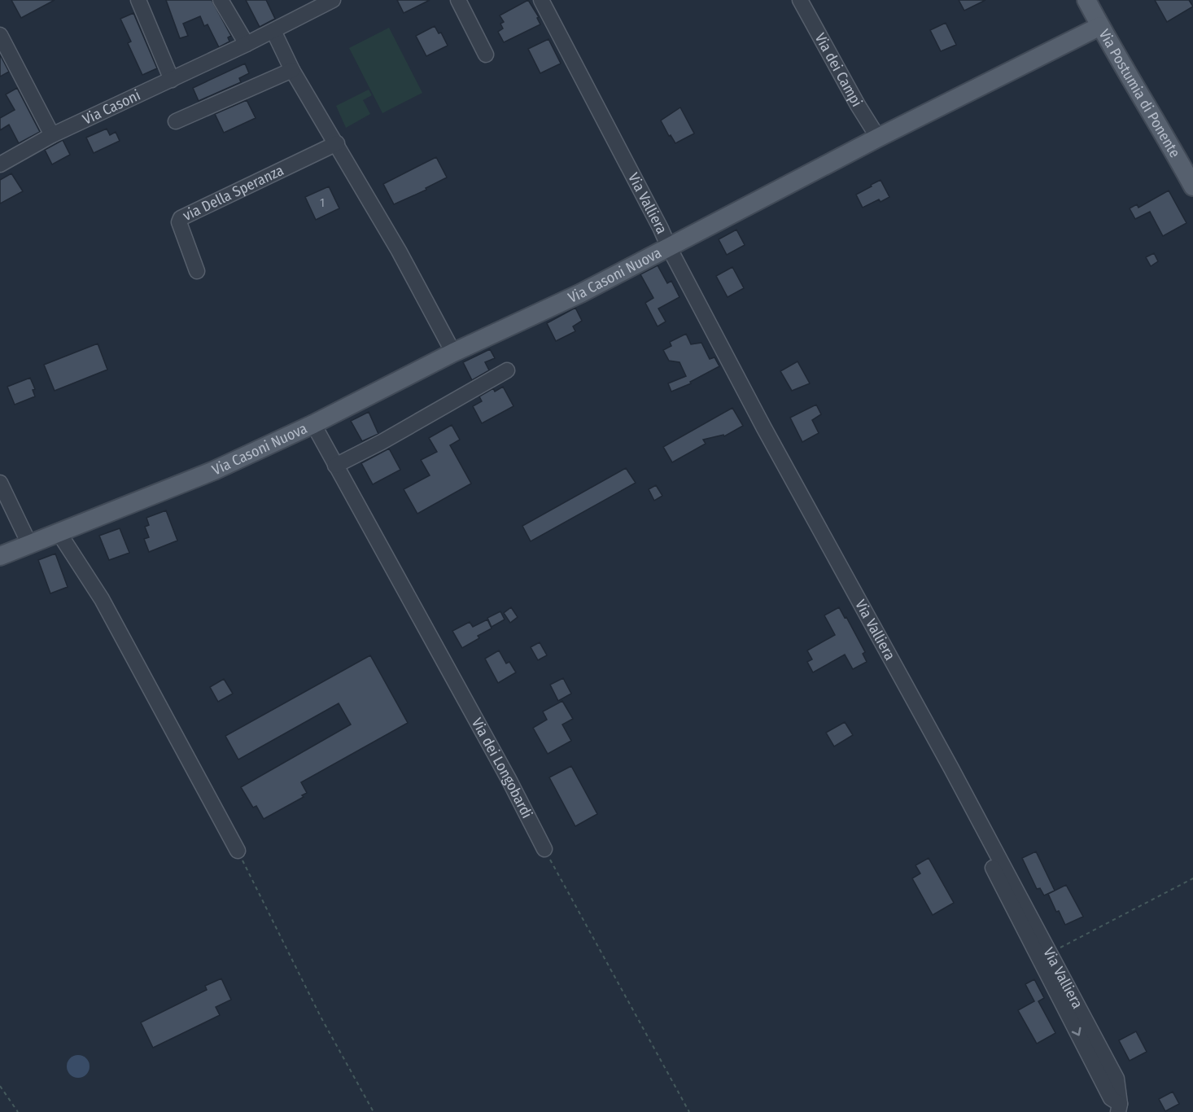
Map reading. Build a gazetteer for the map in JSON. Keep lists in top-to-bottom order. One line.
{"streets":{"main road":["Via Postumia di Ponente","Via Casoni Nuova"],"street":["Via dei Campi","Via Casoni","via Della Speranza","Via Valliera","Via dei Longobardi"]},"crossings":[["Via dei Campi","Via Casoni Nuova"],["Via Postumia di Ponente","Via Casoni Nuova"],["Via Valliera","Via Casoni Nuova"],["Via Casoni Nuova","Via dei Longobardi"]],"house_numbers":["1"]}
